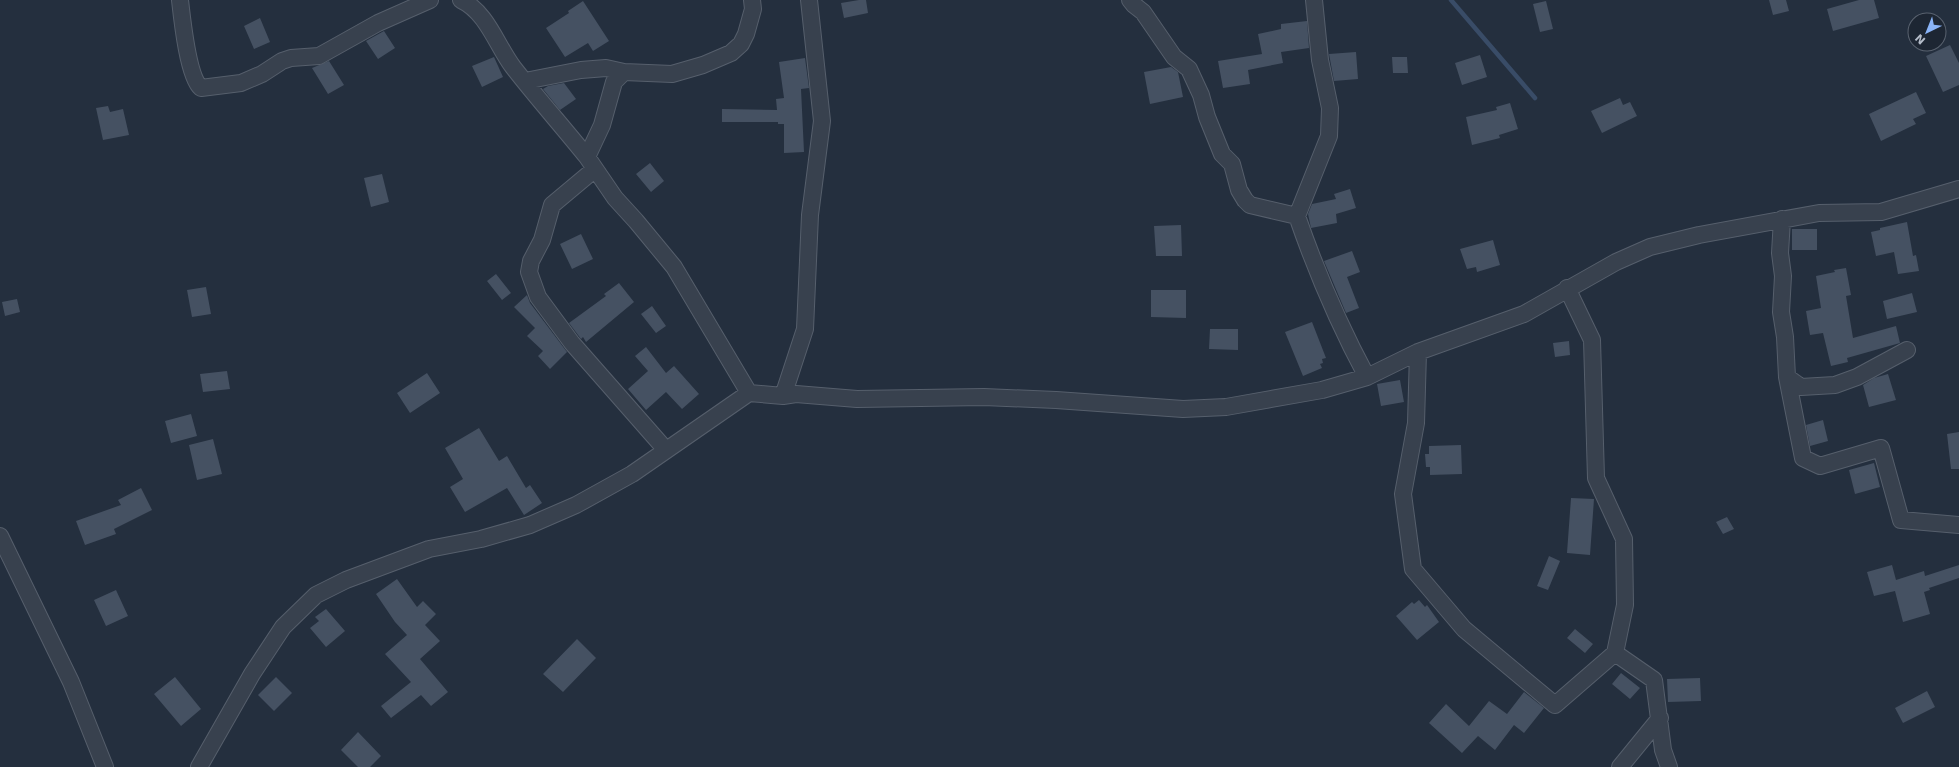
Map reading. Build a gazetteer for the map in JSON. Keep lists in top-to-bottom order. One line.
{"north":"bottom left"}
